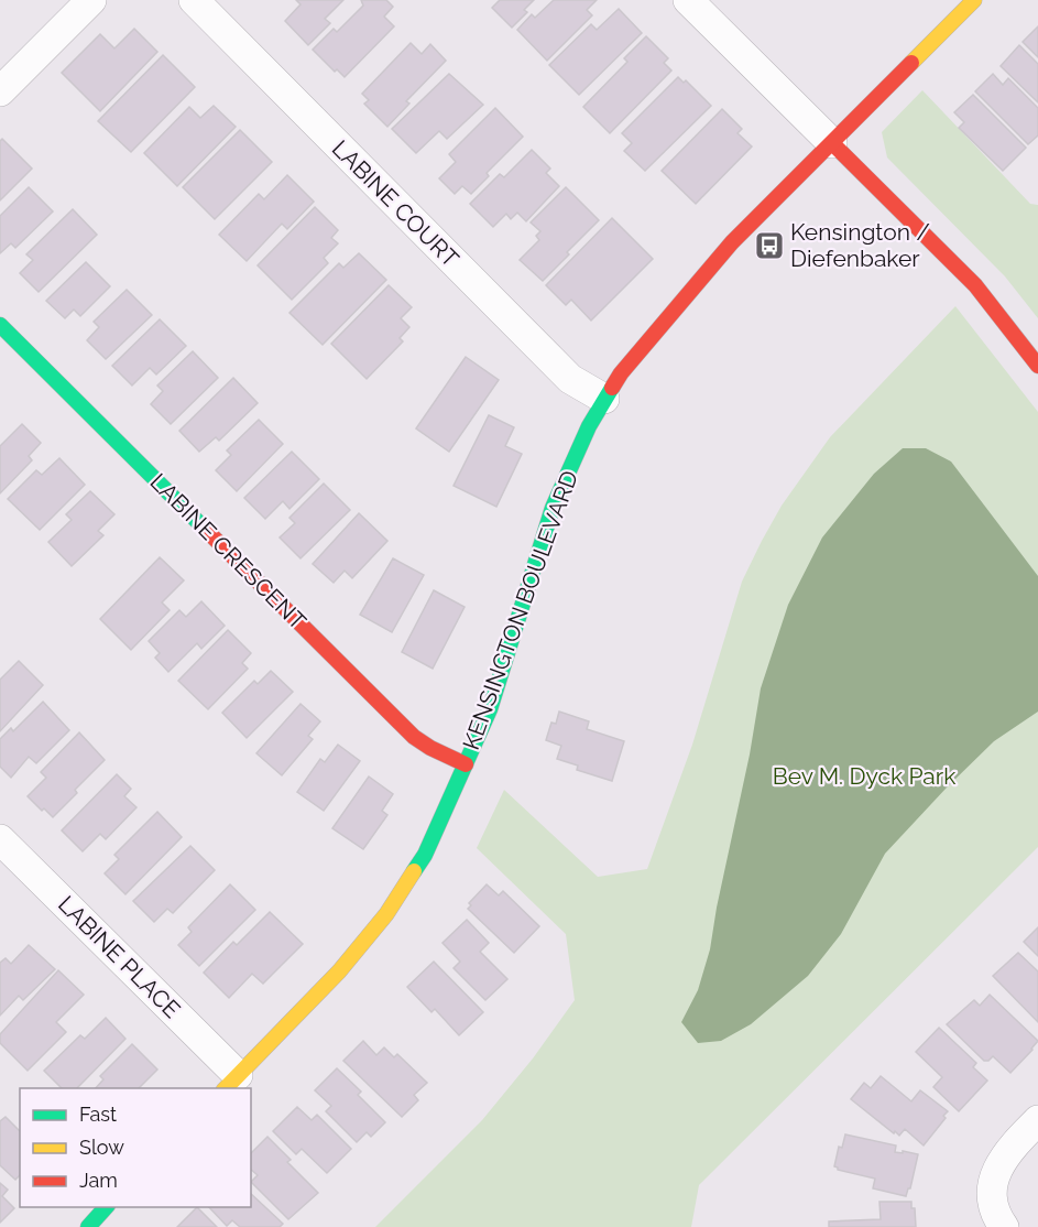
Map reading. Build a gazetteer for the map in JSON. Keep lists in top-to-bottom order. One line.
{"streets":{"main road":["LABINE CRESCENT","KENSINGTON BOULEVARD"],"street":["LABINE COURT","LABINE PLACE"]},"crossings":[["LABINE COURT","KENSINGTON BOULEVARD"],["LABINE CRESCENT","KENSINGTON BOULEVARD"],["KENSINGTON BOULEVARD","LABINE PLACE"]],"parks":["Bev M. Dyck Park"],"places":{"bus stop":["Kensington / Diefenbaker"]},"legend":["Fast","Slow","Jam"]}
